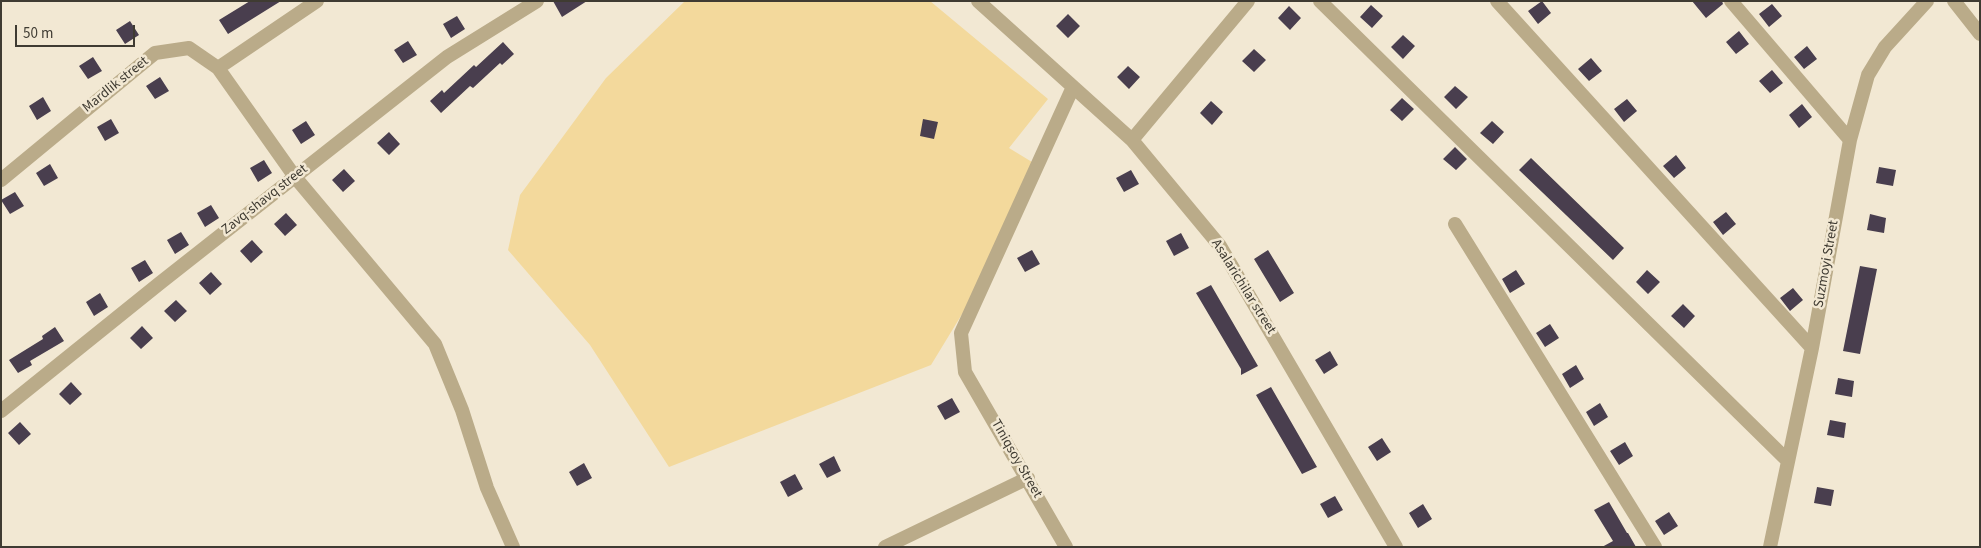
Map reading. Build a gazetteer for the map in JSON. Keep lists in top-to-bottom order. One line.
{"streets":{"street":["Mardlik street","Zavq-shavq street","Suzmoyi Street","Asalarichilar street","Tiniqsoy Street"]},"crossings":[["Asalarichilar street","Tiniqsoy Street"]],"scale_bar":"50 m"}
